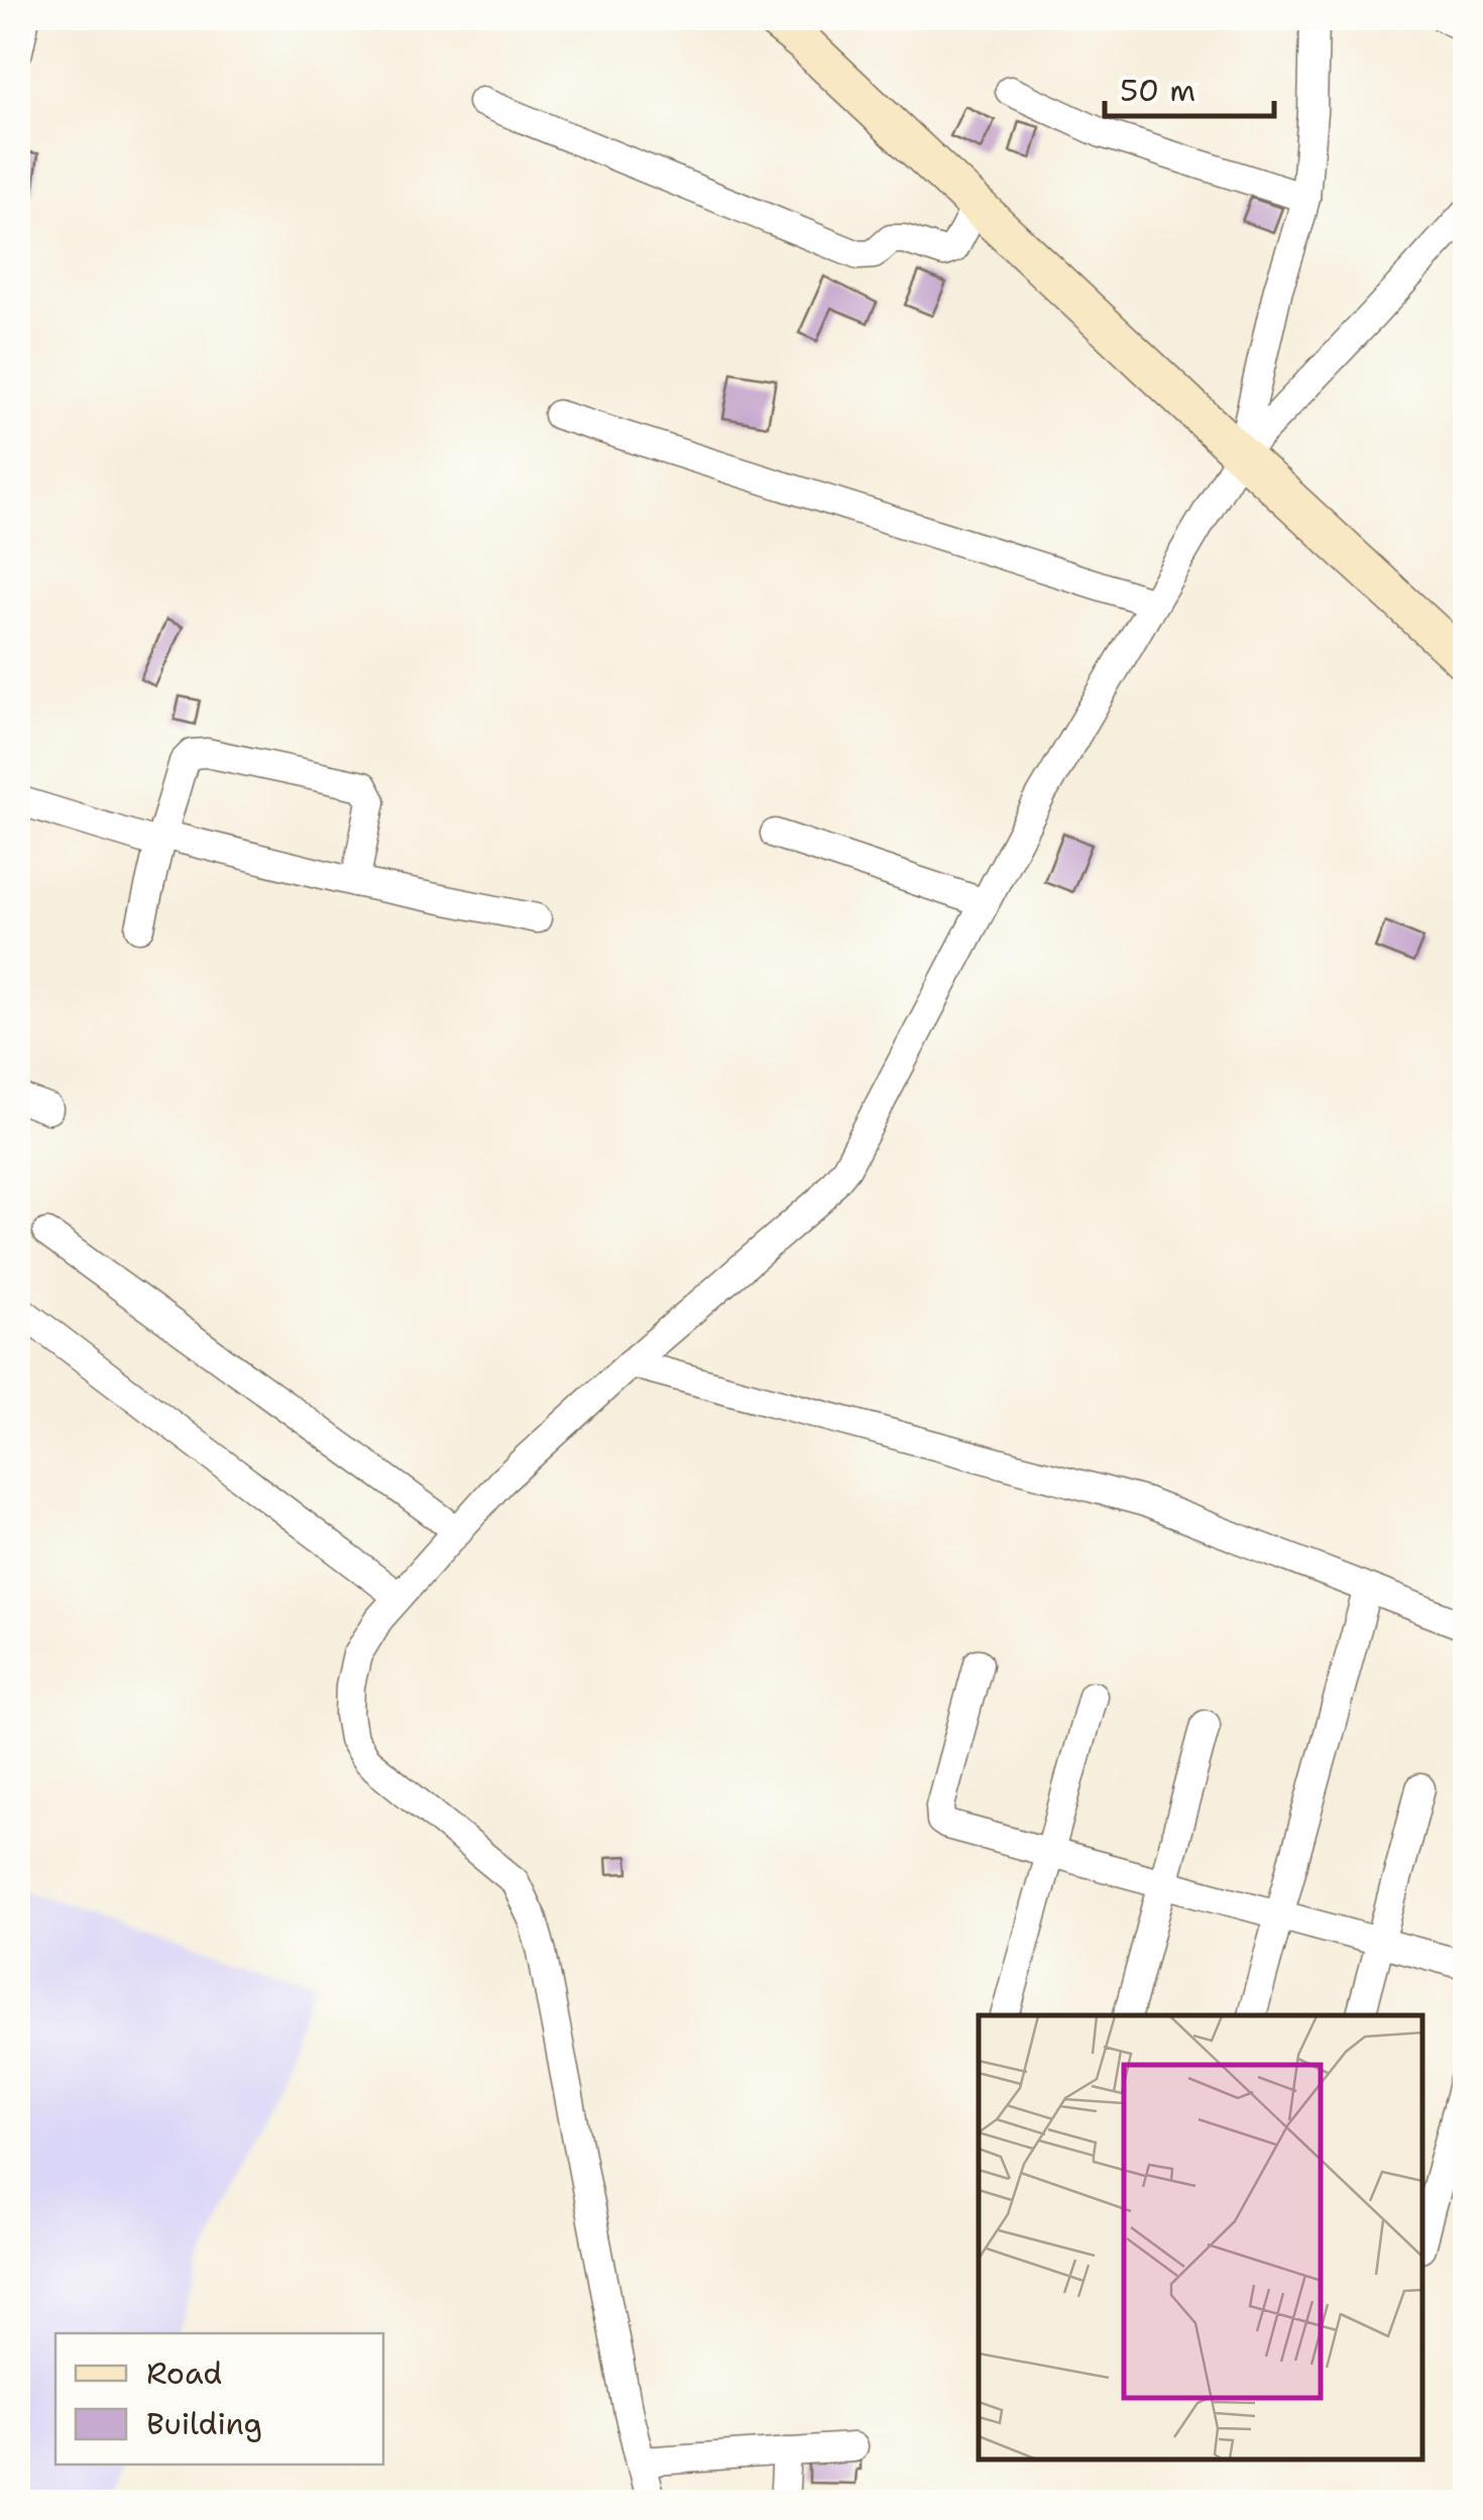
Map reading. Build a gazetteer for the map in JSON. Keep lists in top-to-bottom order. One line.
{"legend":["Road","Building"],"scale_bar":"50 m"}
